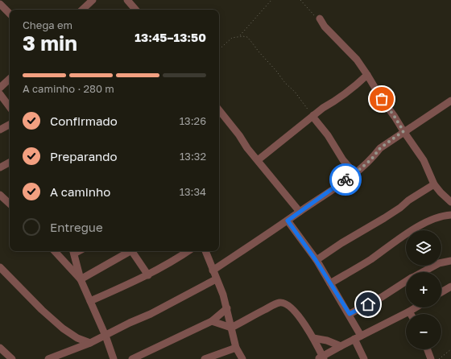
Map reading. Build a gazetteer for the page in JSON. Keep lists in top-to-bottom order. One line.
{"page":{"heading":["3 min","Chega em","13:45–13:50"],"bar":"A caminho · 280 m","list":[["Confirmado","13:26"],["Preparando","13:32"],["A caminho","13:34"],"Entregue"],"map_buttons":["+","−"]}}
